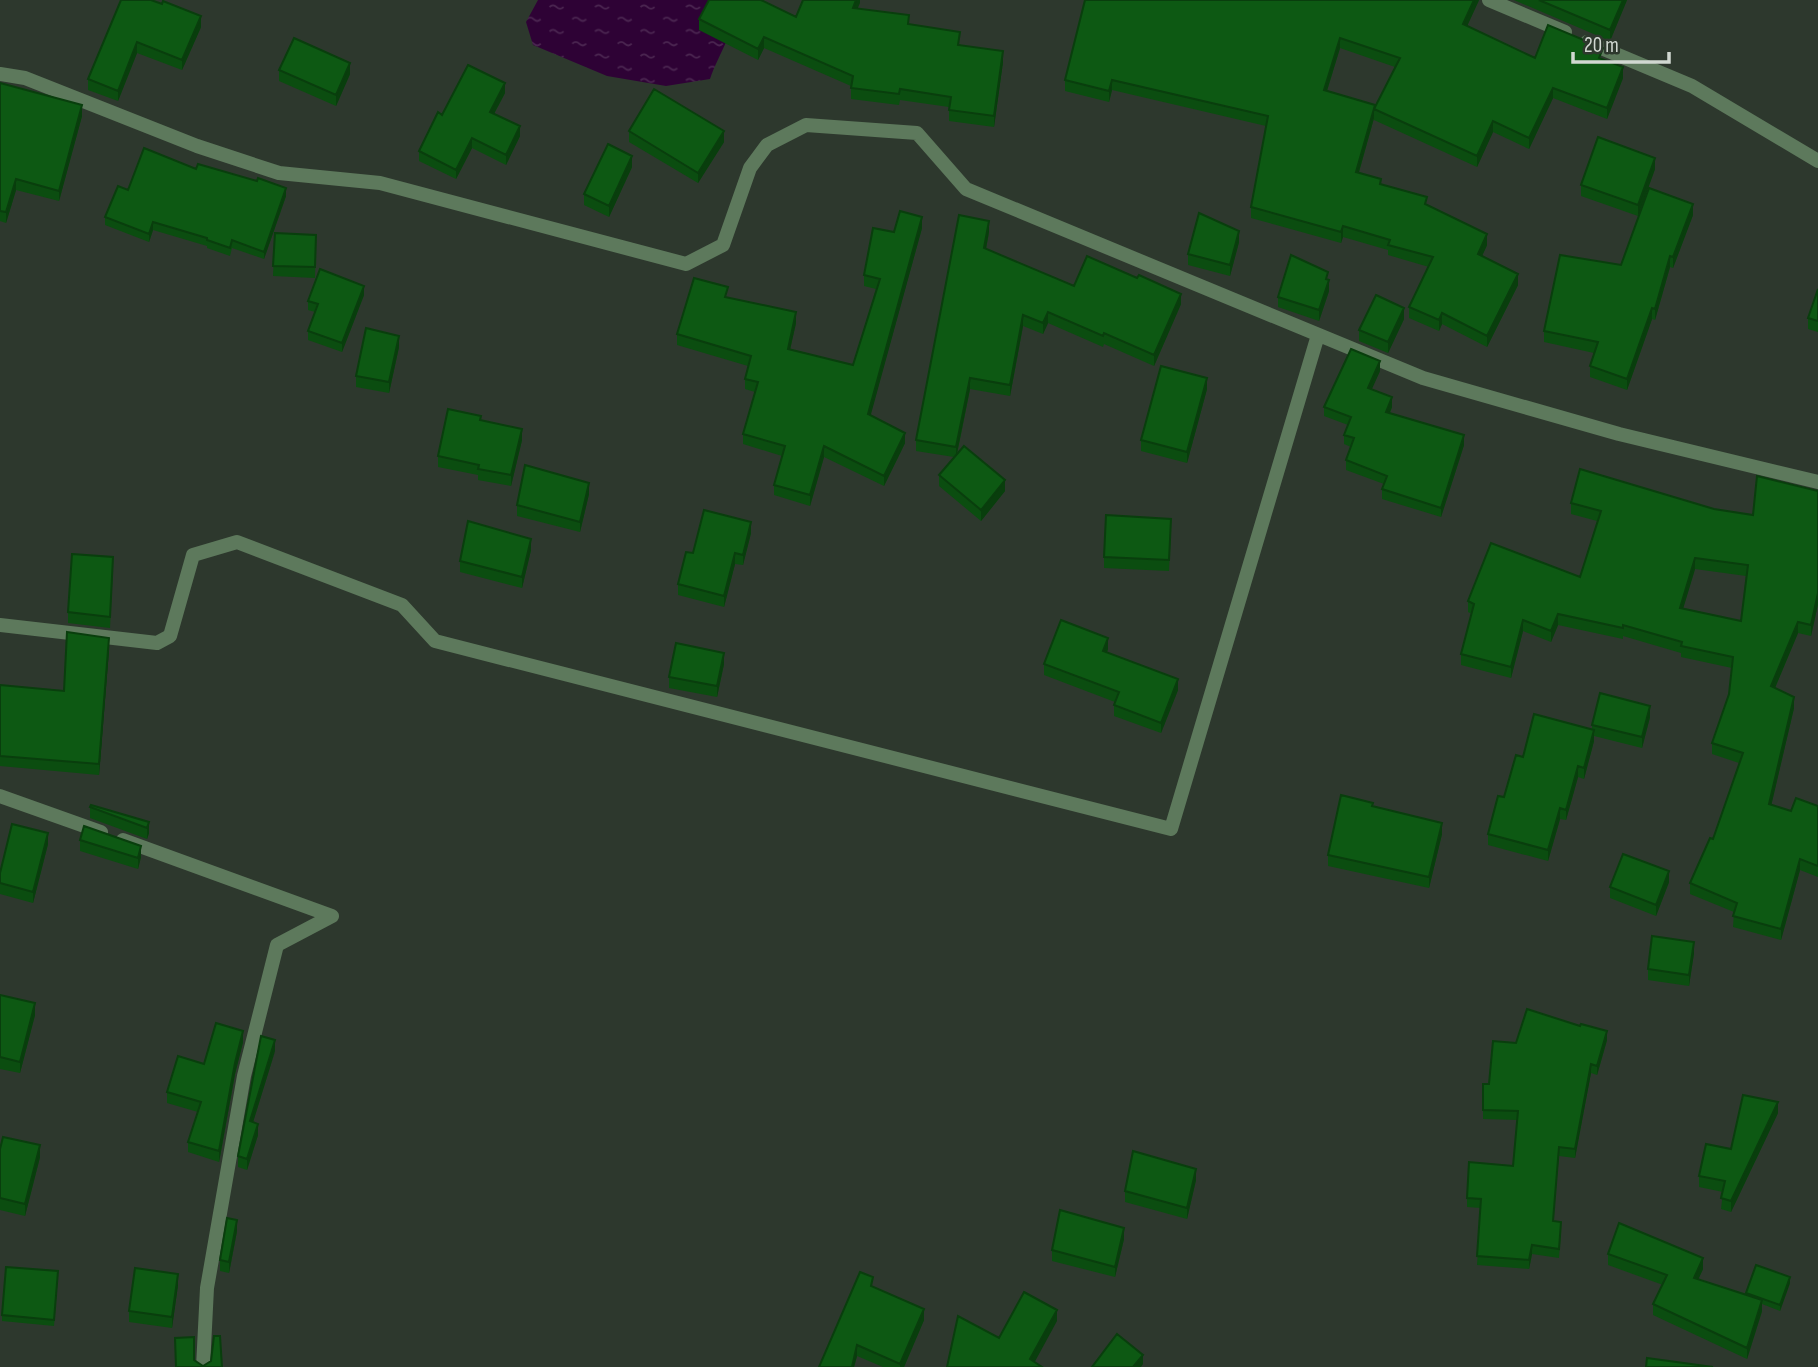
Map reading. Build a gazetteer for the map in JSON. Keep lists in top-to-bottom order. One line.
{"scale_bar":"20 m"}
